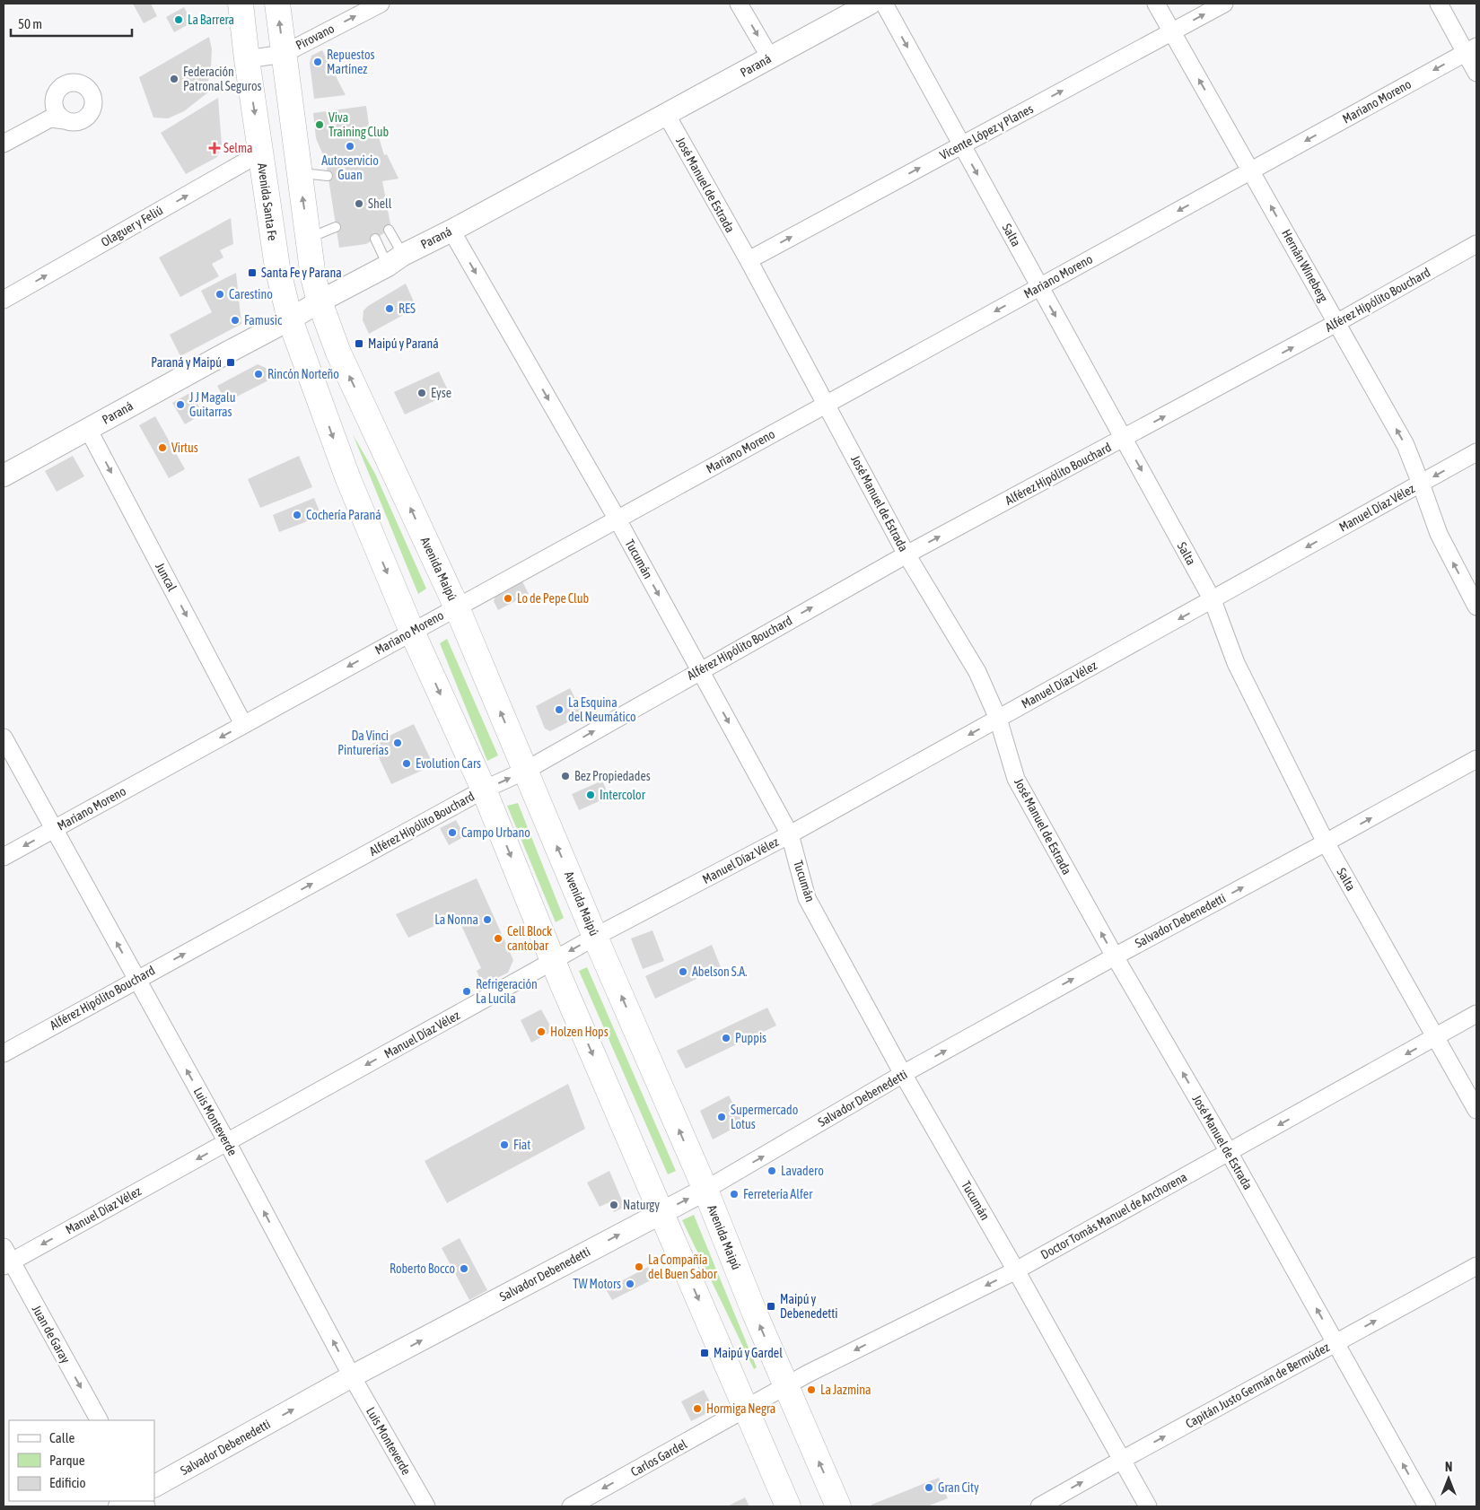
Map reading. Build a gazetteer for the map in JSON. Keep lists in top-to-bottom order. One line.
{"streets":{"main road":["Avenida Santa Fe","Avenida Maipú"],"street":["Pirovano","Paraná","Mariano Moreno","Vicente López y Planes","José Manuel de Estrada","Olaguer y Feliú","Salta","Hernán Wineberg","Alférez Hipólito Bouchard","Manuel Díaz Vélez","Tucumán","Juncal","Salvador Debenedetti","Luis Monteverde","Doctor Tomás Manuel de Anchorena","Juan de Garay","Capitán Justo Germán de Bermúdez","Carlos Gardel"]},"crossings":[["Pirovano","Avenida Santa Fe"],["Paraná","José Manuel de Estrada"],["Paraná","Avenida Santa Fe"],["Paraná","Tucumán"],["Paraná","Avenida Maipú"],["Paraná","Juncal"],["Mariano Moreno","José Manuel de Estrada"],["Mariano Moreno","Salta"],["Mariano Moreno","Hernán Wineberg"],["Mariano Moreno","Tucumán"],["Mariano Moreno","Avenida Maipú"],["Mariano Moreno","Juncal"],["Mariano Moreno","Luis Monteverde"],["Vicente López y Planes","José Manuel de Estrada"],["Vicente López y Planes","Salta"],["Vicente López y Planes","Hernán Wineberg"],["José Manuel de Estrada","Alférez Hipólito Bouchard"],["José Manuel de Estrada","Manuel Díaz Vélez"],["José Manuel de Estrada","Salvador Debenedetti"],["José Manuel de Estrada","Doctor Tomás Manuel de Anchorena"],["José Manuel de Estrada","Capitán Justo Germán de Bermúdez"],["Avenida Santa Fe","Olaguer y Feliú"],["Salta","Alférez Hipólito Bouchard"],["Salta","Manuel Díaz Vélez"],["Salta","Salvador Debenedetti"],["Salta","Doctor Tomás Manuel de Anchorena"],["Hernán Wineberg","Alférez Hipólito Bouchard"],["Hernán Wineberg","Manuel Díaz Vélez"],["Alférez Hipólito Bouchard","Tucumán"],["Alférez Hipólito Bouchard","Avenida Maipú"],["Alférez Hipólito Bouchard","Luis Monteverde"],["Manuel Díaz Vélez","Tucumán"],["Manuel Díaz Vélez","Avenida Maipú"],["Manuel Díaz Vélez","Luis Monteverde"],["Manuel Díaz Vélez","Juan de Garay"],["Tucumán","Salvador Debenedetti"],["Tucumán","Doctor Tomás Manuel de Anchorena"],["Tucumán","Capitán Justo Germán de Bermúdez"],["Avenida Maipú","Salvador Debenedetti"],["Avenida Maipú","Doctor Tomás Manuel de Anchorena"],["Salvador Debenedetti","Luis Monteverde"],["Doctor Tomás Manuel de Anchorena","Carlos Gardel"]],"one_way":["Pirovano","Mariano Moreno","Vicente López y Planes","José Manuel de Estrada","Olaguer y Feliú","Salta","Hernán Wineberg","Alférez Hipólito Bouchard","Manuel Díaz Vélez","Tucumán","Juncal","Salvador Debenedetti","Luis Monteverde","Doctor Tomás Manuel de Anchorena","Juan de Garay","Capitán Justo Germán de Bermúdez","Carlos Gardel"],"places":{"other":["La Barrera","Repuestos Martínez","Federación Patronal Seguros","Viva Training Club","Autoservicio Guan","Shell","Carestino","RES","Famusic","Rincón Norteño","Eyse","J J Magalu Guitarras","Virtus","Cochería Paraná","Lo de Pepe Club","La Esquina del Neumático","Da Vinci Pinturerías","Evolution Cars","Bez Propiedades","Intercolor","Campo Urbano","La Nonna","Cell Block cantobar","Abelson S.A.","Refrigeración La Lucila","Holzen Hops","Puppis","Supermercado Lotus","Fiat","Lavadero","Ferretería Alfer","Naturgy","La Compañía del Buen Sabor","Roberto Bocco","TW Motors","La Jazmina","Hormiga Negra","Gran City"],"health":["Selma"],"transit":["Santa Fe y Parana","Maipú y Paraná","Paraná y Maipú","Maipú y Debenedetti","Maipú y Gardel"]},"legend":["Calle","Parque","Edificio"],"scale_bar":"50 m","north":"top"}
